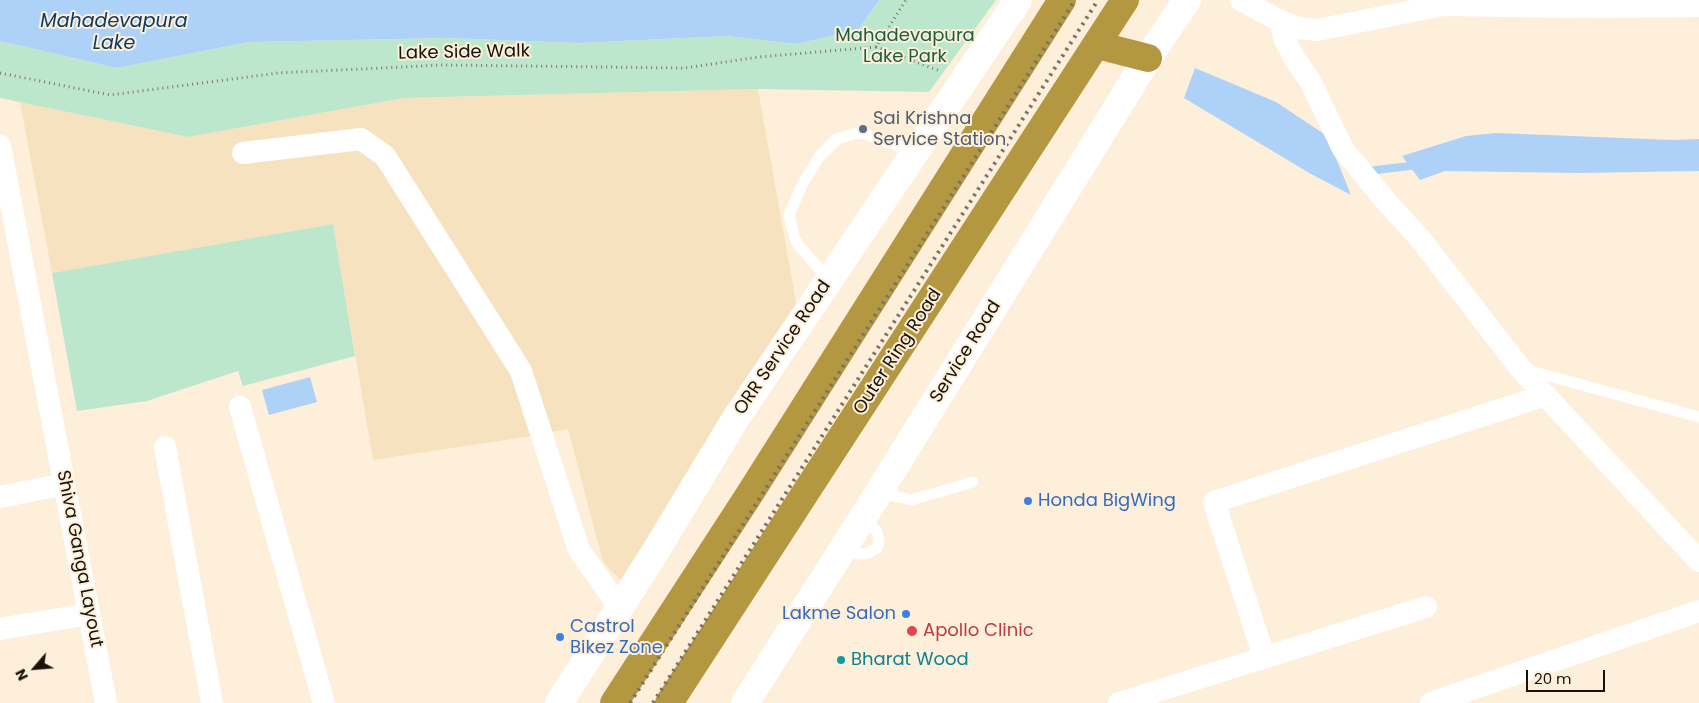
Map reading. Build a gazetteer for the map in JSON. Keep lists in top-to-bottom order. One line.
{"streets":{"highway":["Outer Ring Road"],"street":["ORR Service Road","Service Road","Shiva Ganga Layout"],"path":["Lake Side Walk"]},"water":["Mahadevapura Lake"],"parks":["Mahadevapura Lake Park"],"places":["Sai Krishna Service Station","Honda BigWing","Lakme Salon","Apollo Clinic","Castrol Bikez Zone","Bharat Wood"],"scale_bar":"20 m","north":"bottom left"}
